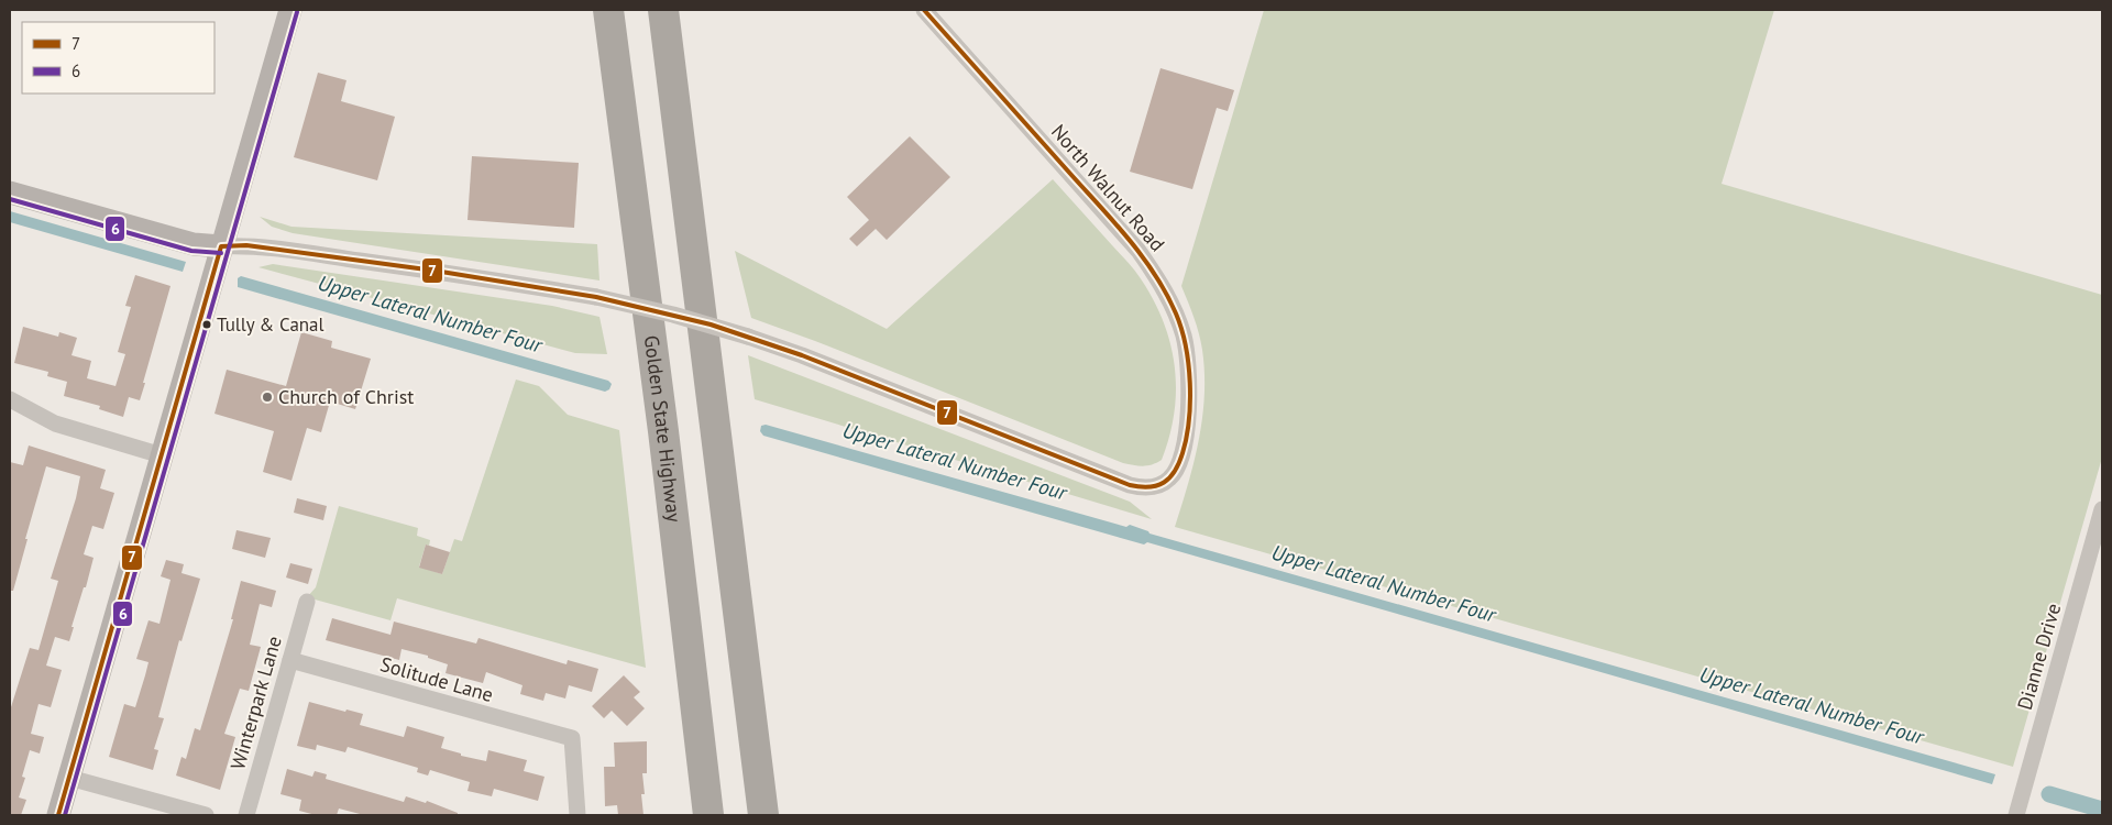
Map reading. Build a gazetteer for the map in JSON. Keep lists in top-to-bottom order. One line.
{"streets":{"highway":["Golden State Highway"],"street":["North Walnut Road","Dianne Drive","Solitude Lane","Winterpark Lane"]},"crossings":[["Solitude Lane","Winterpark Lane"]],"water":["Upper Lateral Number Four"],"places":["Tully & Canal","Church of Christ"],"lines":["transit line 7","transit line 6"],"legend":["7","6"]}
